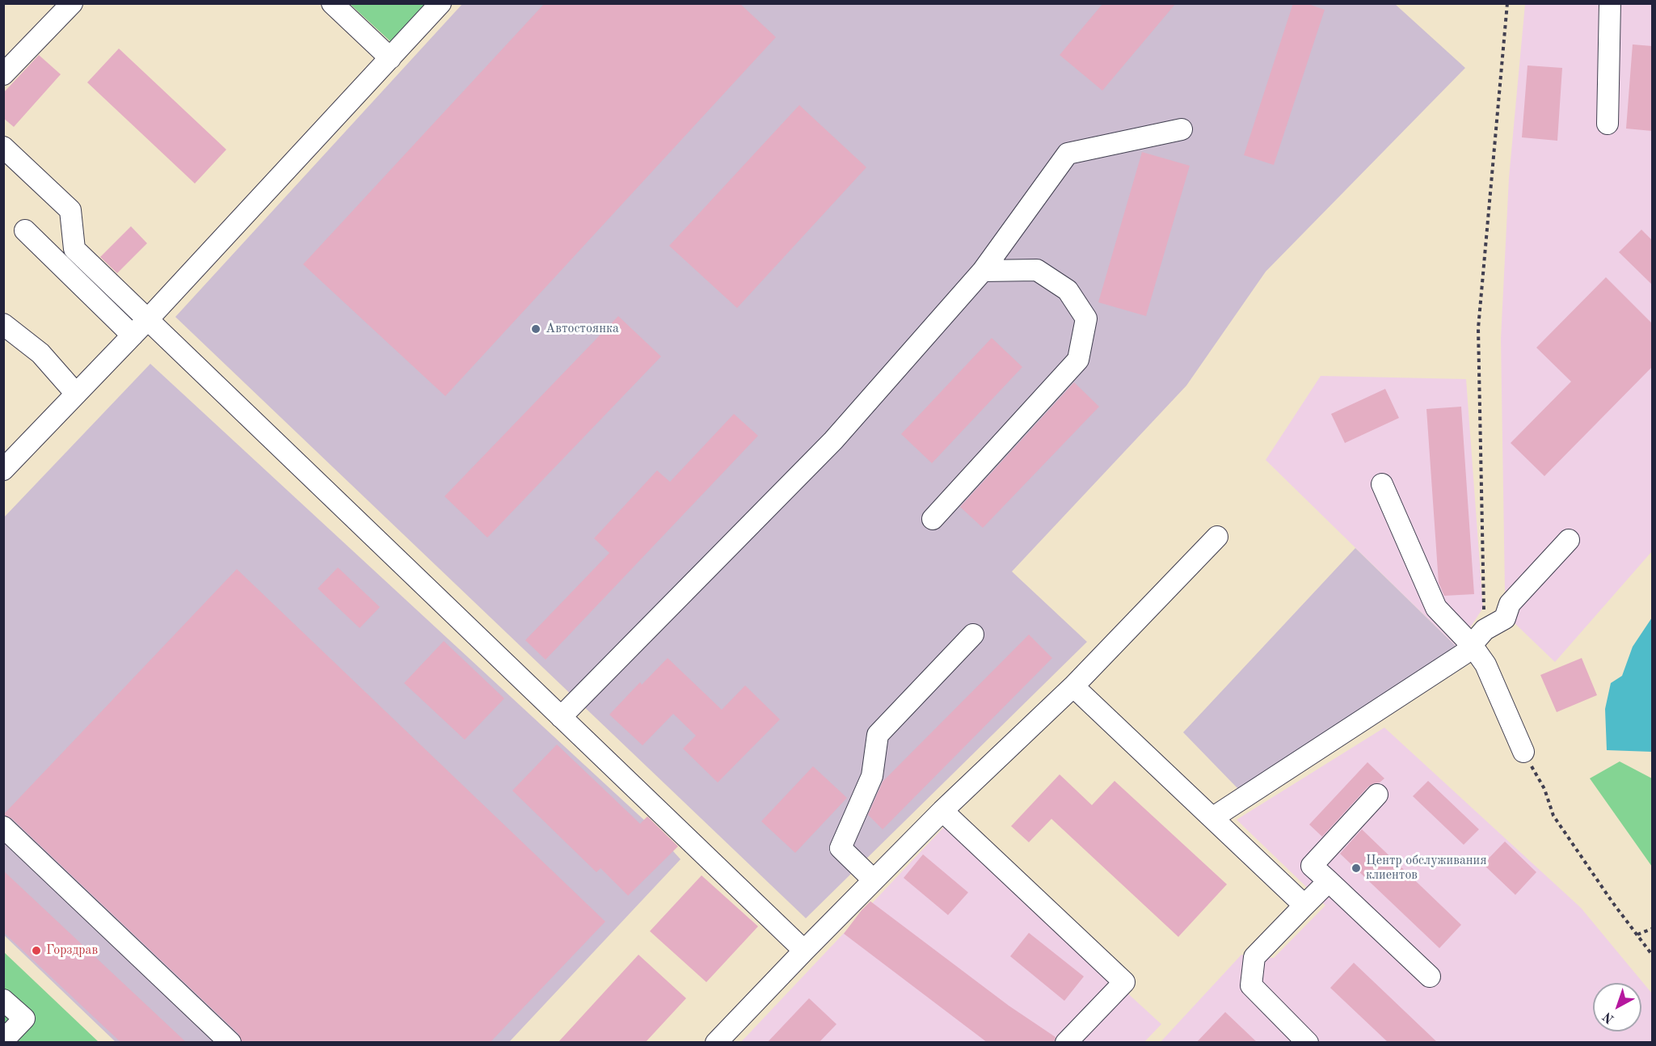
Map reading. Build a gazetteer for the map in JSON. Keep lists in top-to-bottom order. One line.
{"places":["Автостоянка","Центр обслуживания клиентов","Горздрав"],"north":"bottom left"}
